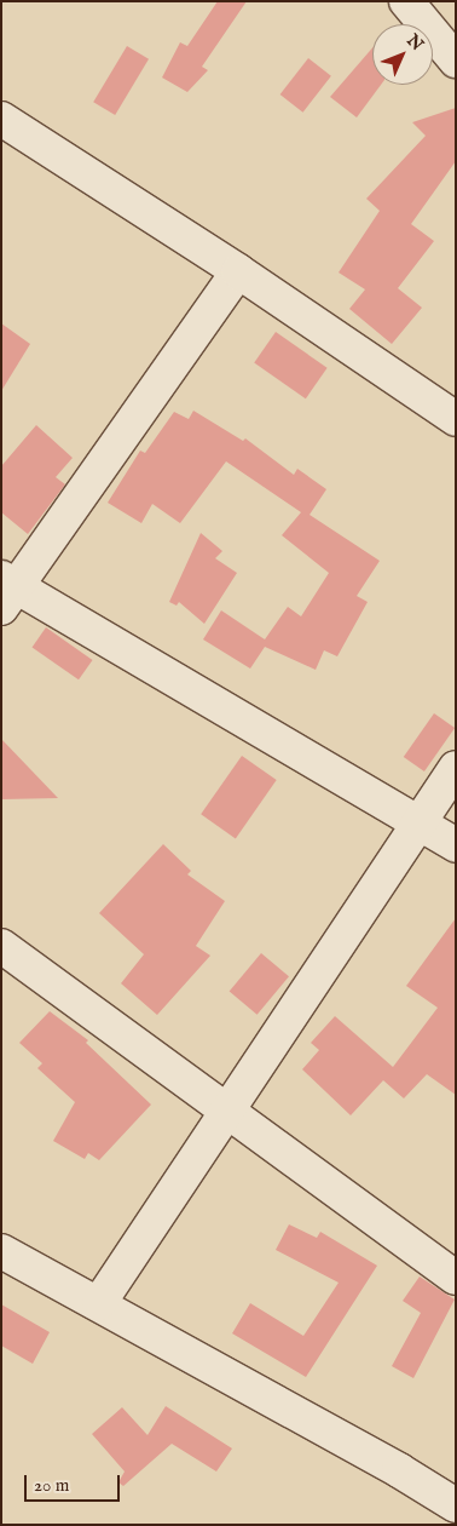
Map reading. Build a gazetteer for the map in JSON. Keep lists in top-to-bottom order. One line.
{"scale_bar":"20 m","north":"top right"}
